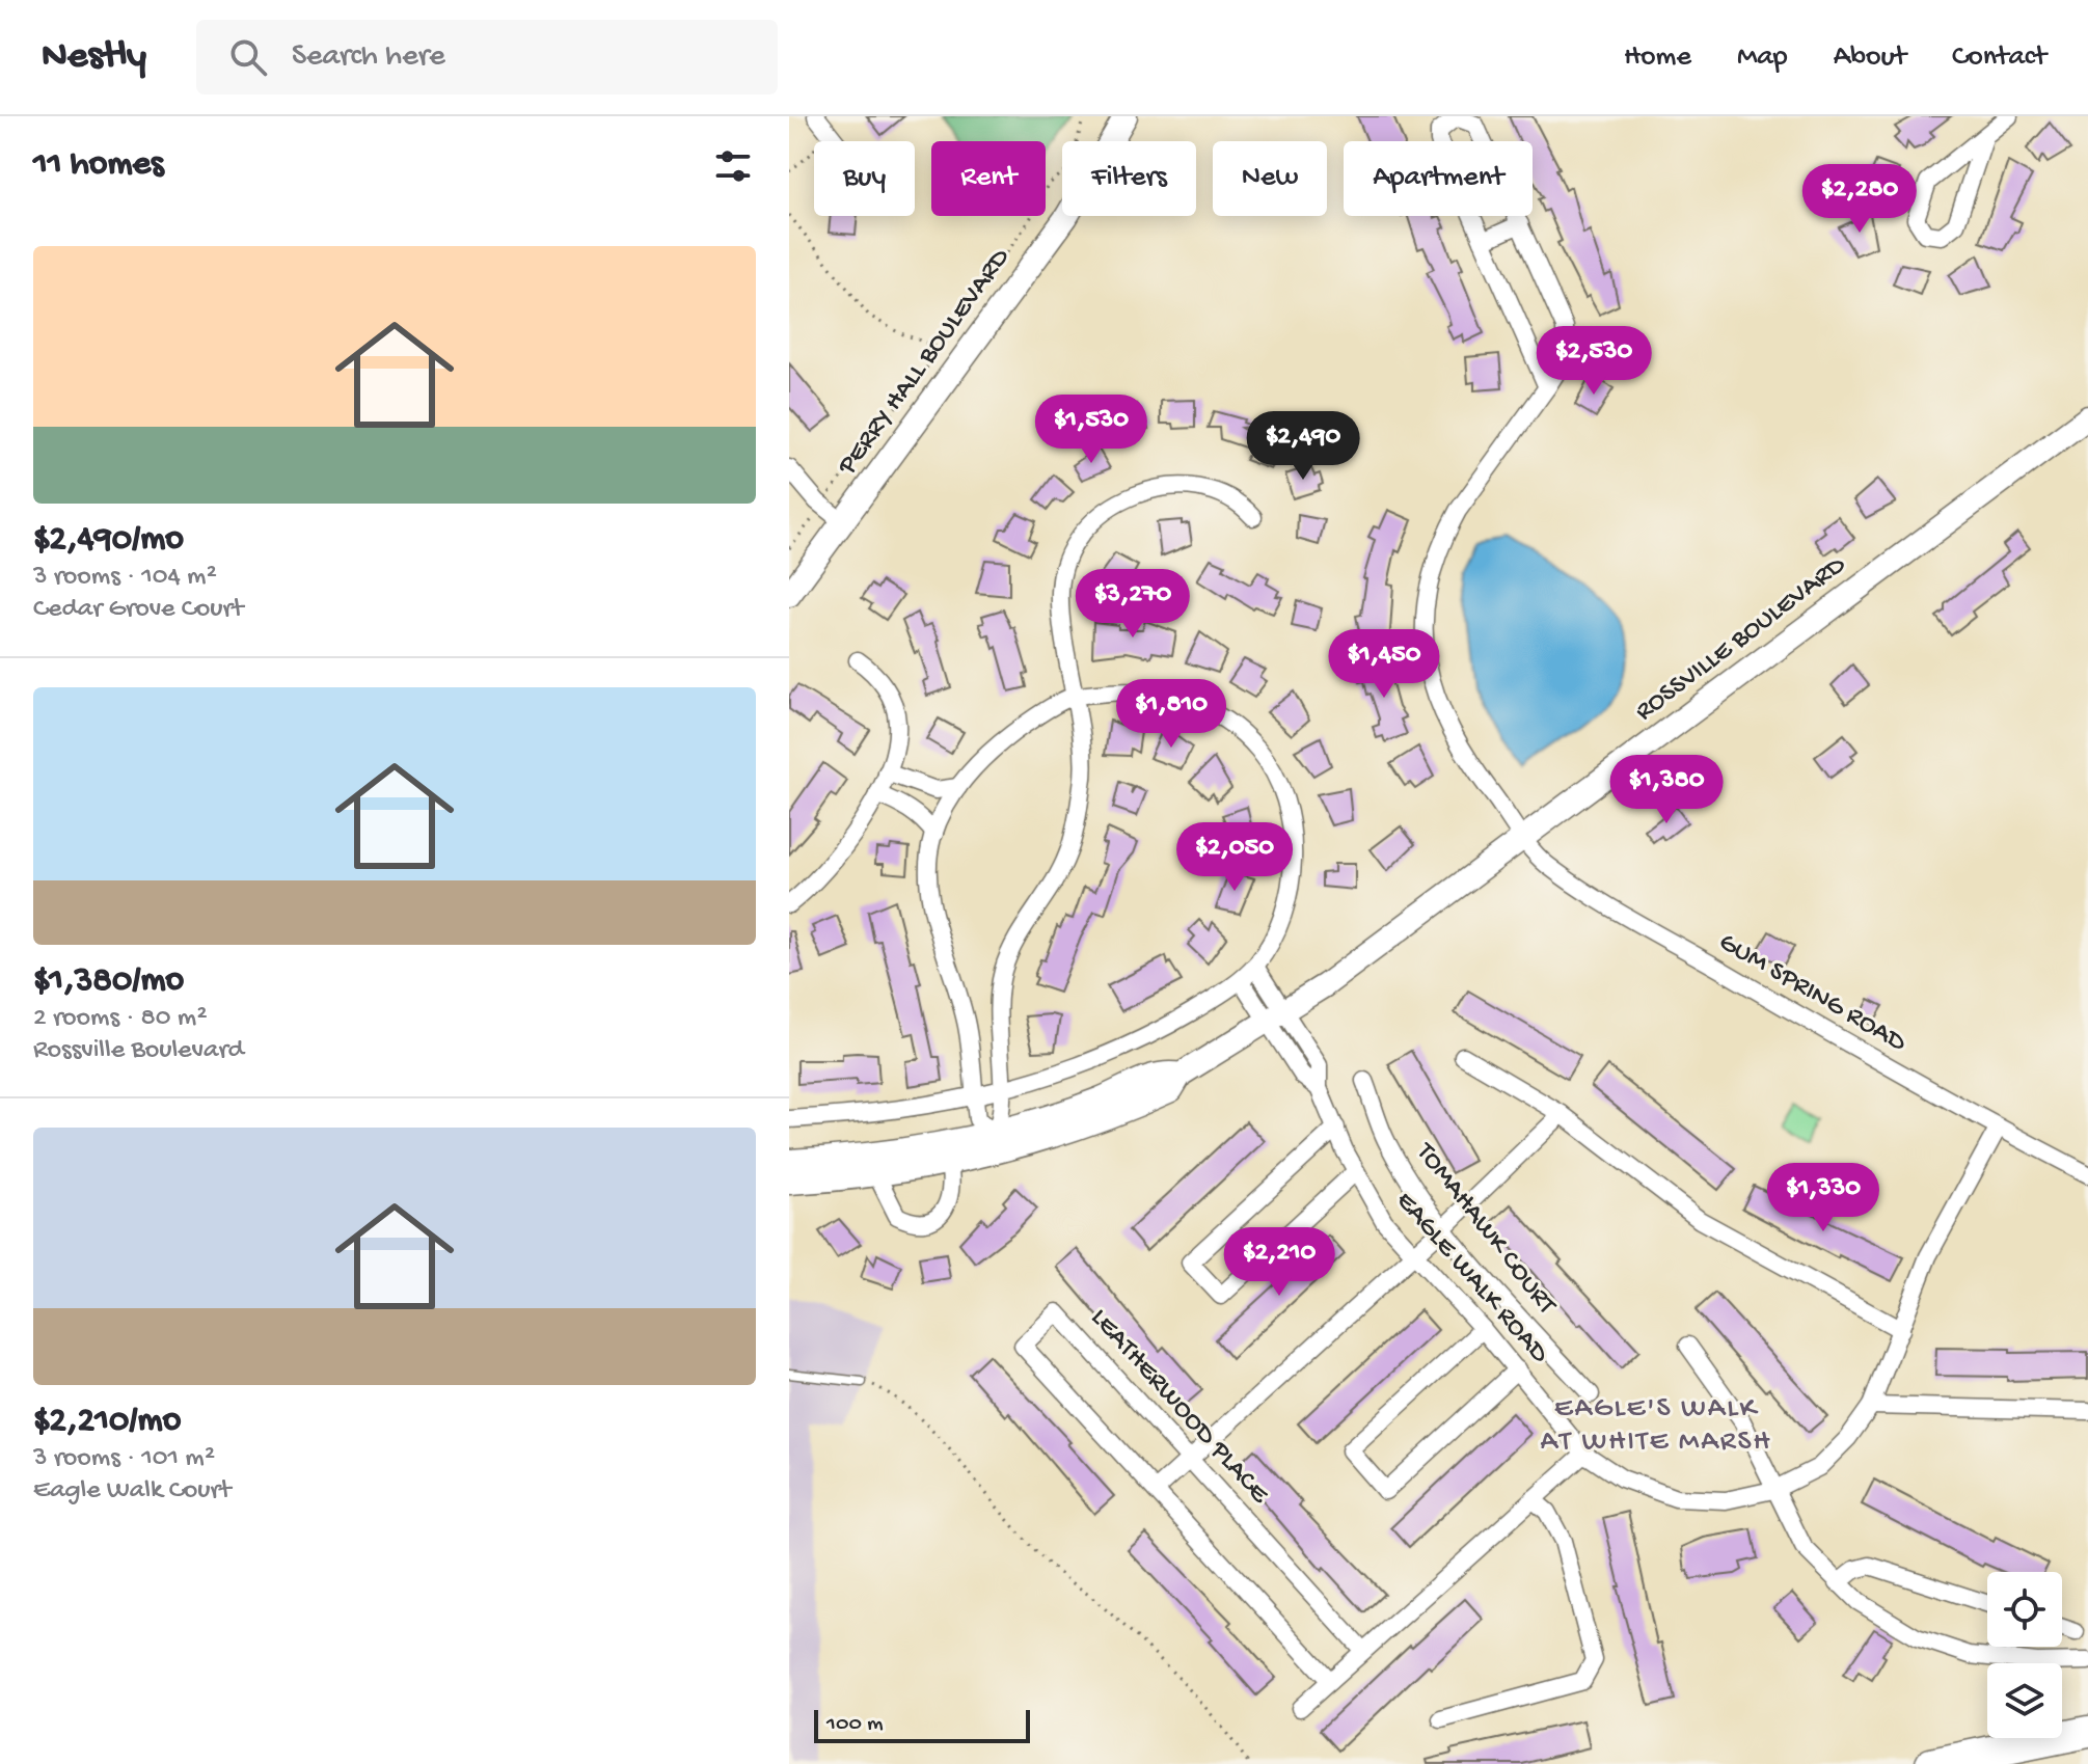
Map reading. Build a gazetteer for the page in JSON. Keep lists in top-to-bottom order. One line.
{"streets":{"main road":["PERRY HALL BOULEVARD","ROSSVILLE BOULEVARD"],"street":["GUM SPRING ROAD","TOMAHAWK COURT","EAGLE WALK ROAD","LEATHERWOOD PLACE"]},"crossings":[["ROSSVILLE BOULEVARD","GUM SPRING ROAD"],["ROSSVILLE BOULEVARD","EAGLE WALK ROAD"],["GUM SPRING ROAD","EAGLE WALK ROAD"]],"districts":["EAGLE'S WALK AT WHITE MARSH"],"scale_bar":"100 m","page":{"header":"Nestly","search":"Search here","nav":["Home","Map","About","Contact"],"heading":"11 homes","chip":["Buy","Rent","Filters","New","Apartment"],"price":["$2,280","$2,530","$1,530","$2,490","$3,270","$1,450","$1,810","$1,380","$2,050","$1,330","$2,210"],"list":[{"name":"$2,490/mo","note":"3 rooms · 104 m² · Cedar Grove Court"},{"name":"$1,380/mo","note":"2 rooms · 80 m² · Rossville Boulevard"},{"name":"$2,210/mo","note":"3 rooms · 101 m² · Eagle Walk Court"}],"scale":"100 m"}}
